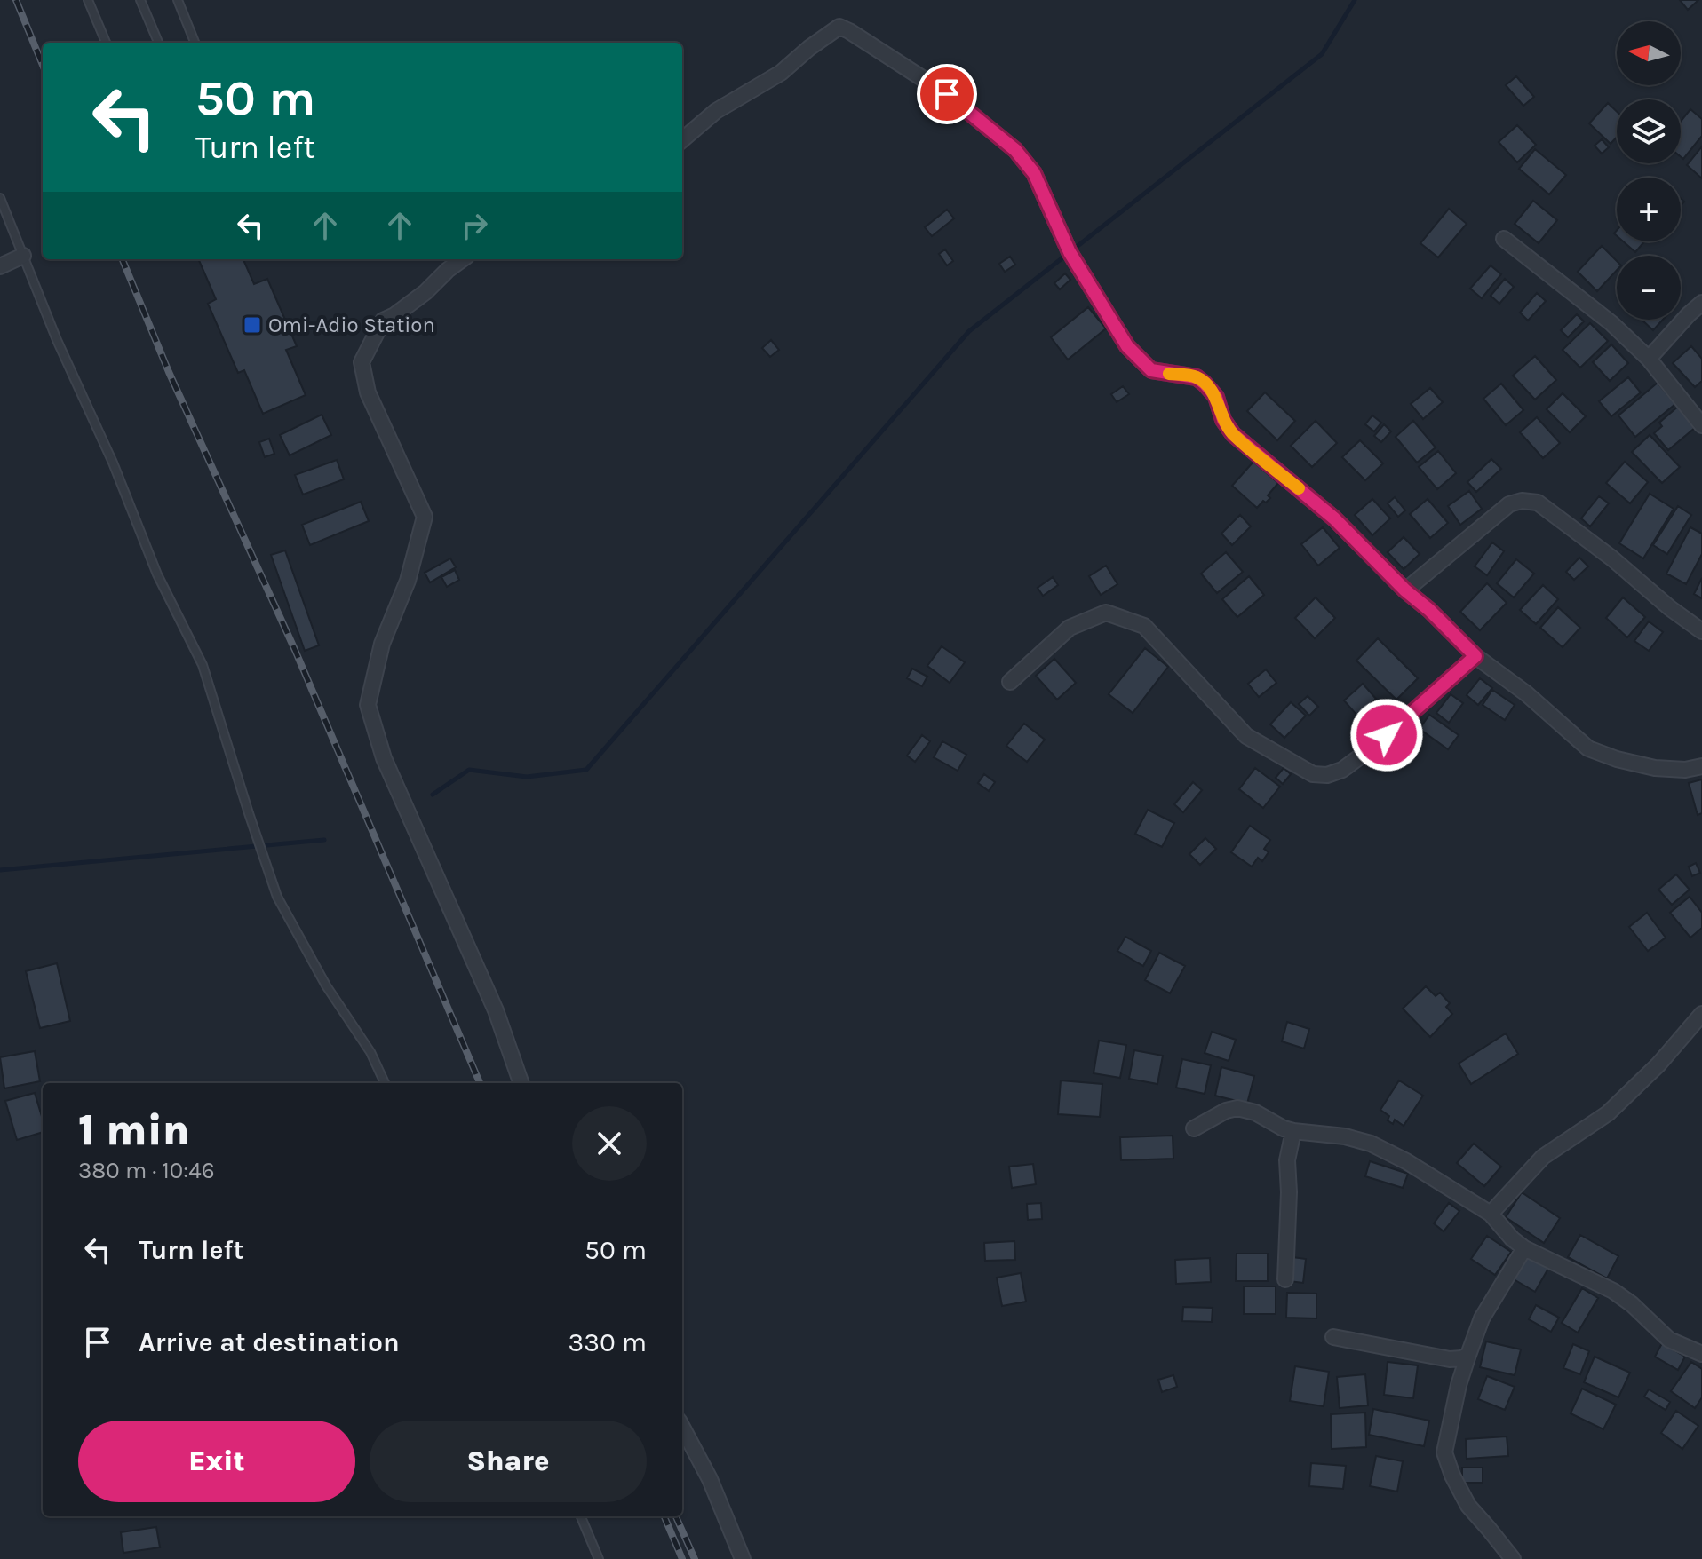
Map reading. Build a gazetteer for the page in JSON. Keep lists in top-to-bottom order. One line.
{"places":{"transit":["Omi-Adio Station"]},"north":"left","page":{"map_buttons":["+","−"],"turn":["50 m","Turn left"],"heading":["1 min","380 m · 10:46"],"list":[{"name":"Turn left","value":"50 m"},{"name":"Arrive at destination","value":"330 m"}],"buttons":["Exit","Share"]}}
